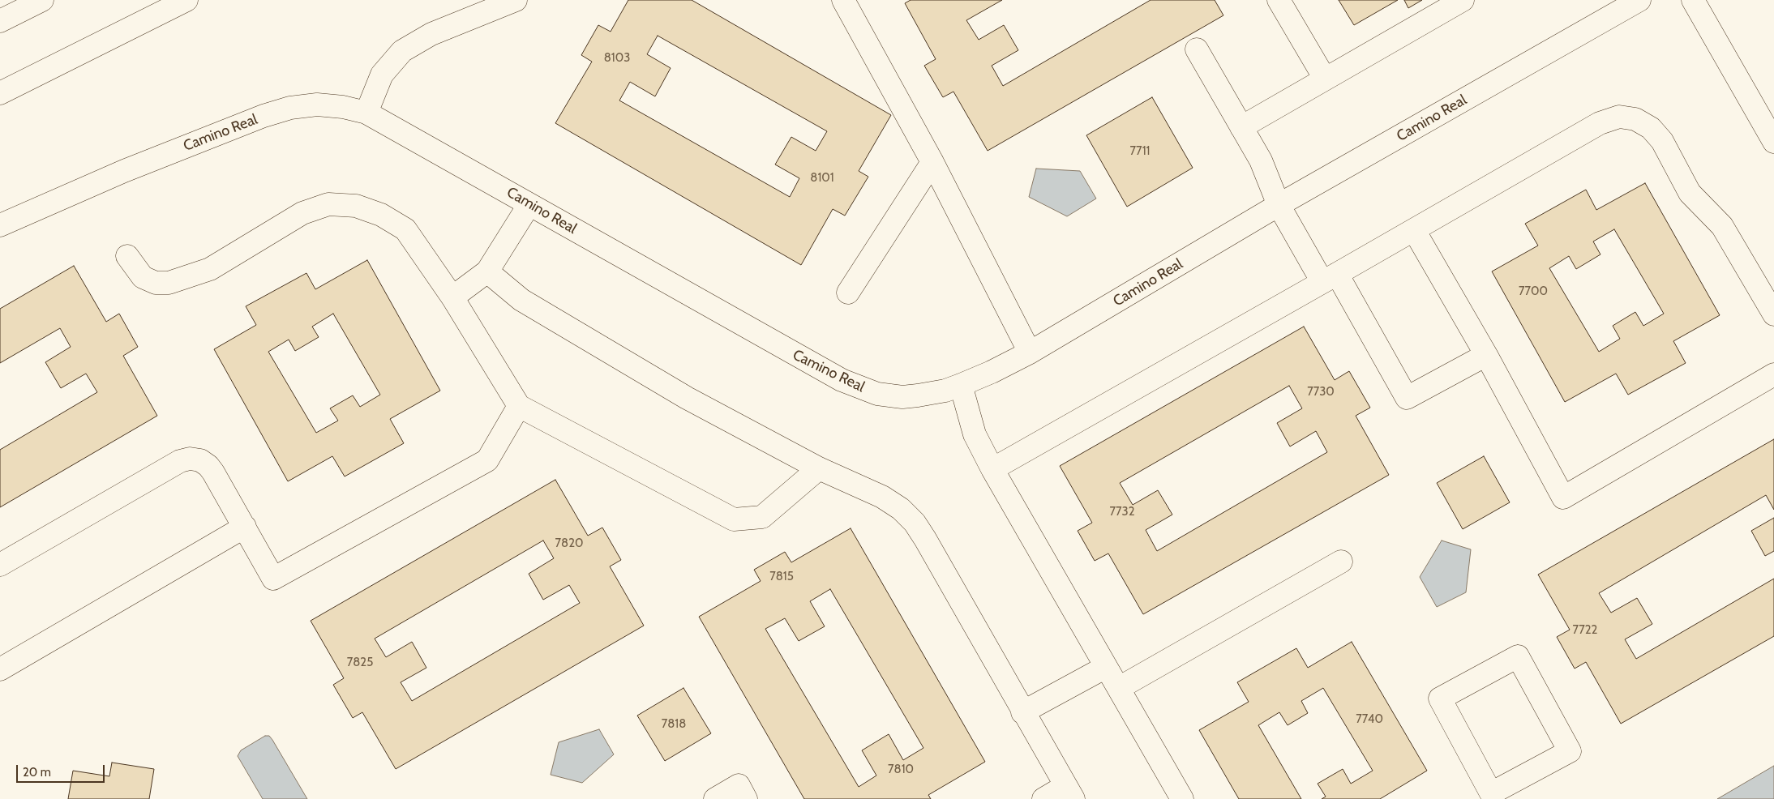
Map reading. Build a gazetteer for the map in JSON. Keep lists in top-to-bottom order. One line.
{"streets":{"main road":["Camino Real"]},"house_numbers":["8103","7711","8101","7700","7730","7732","7820","7815","7722","7825","7740","7818","7810"],"scale_bar":"20 m"}
